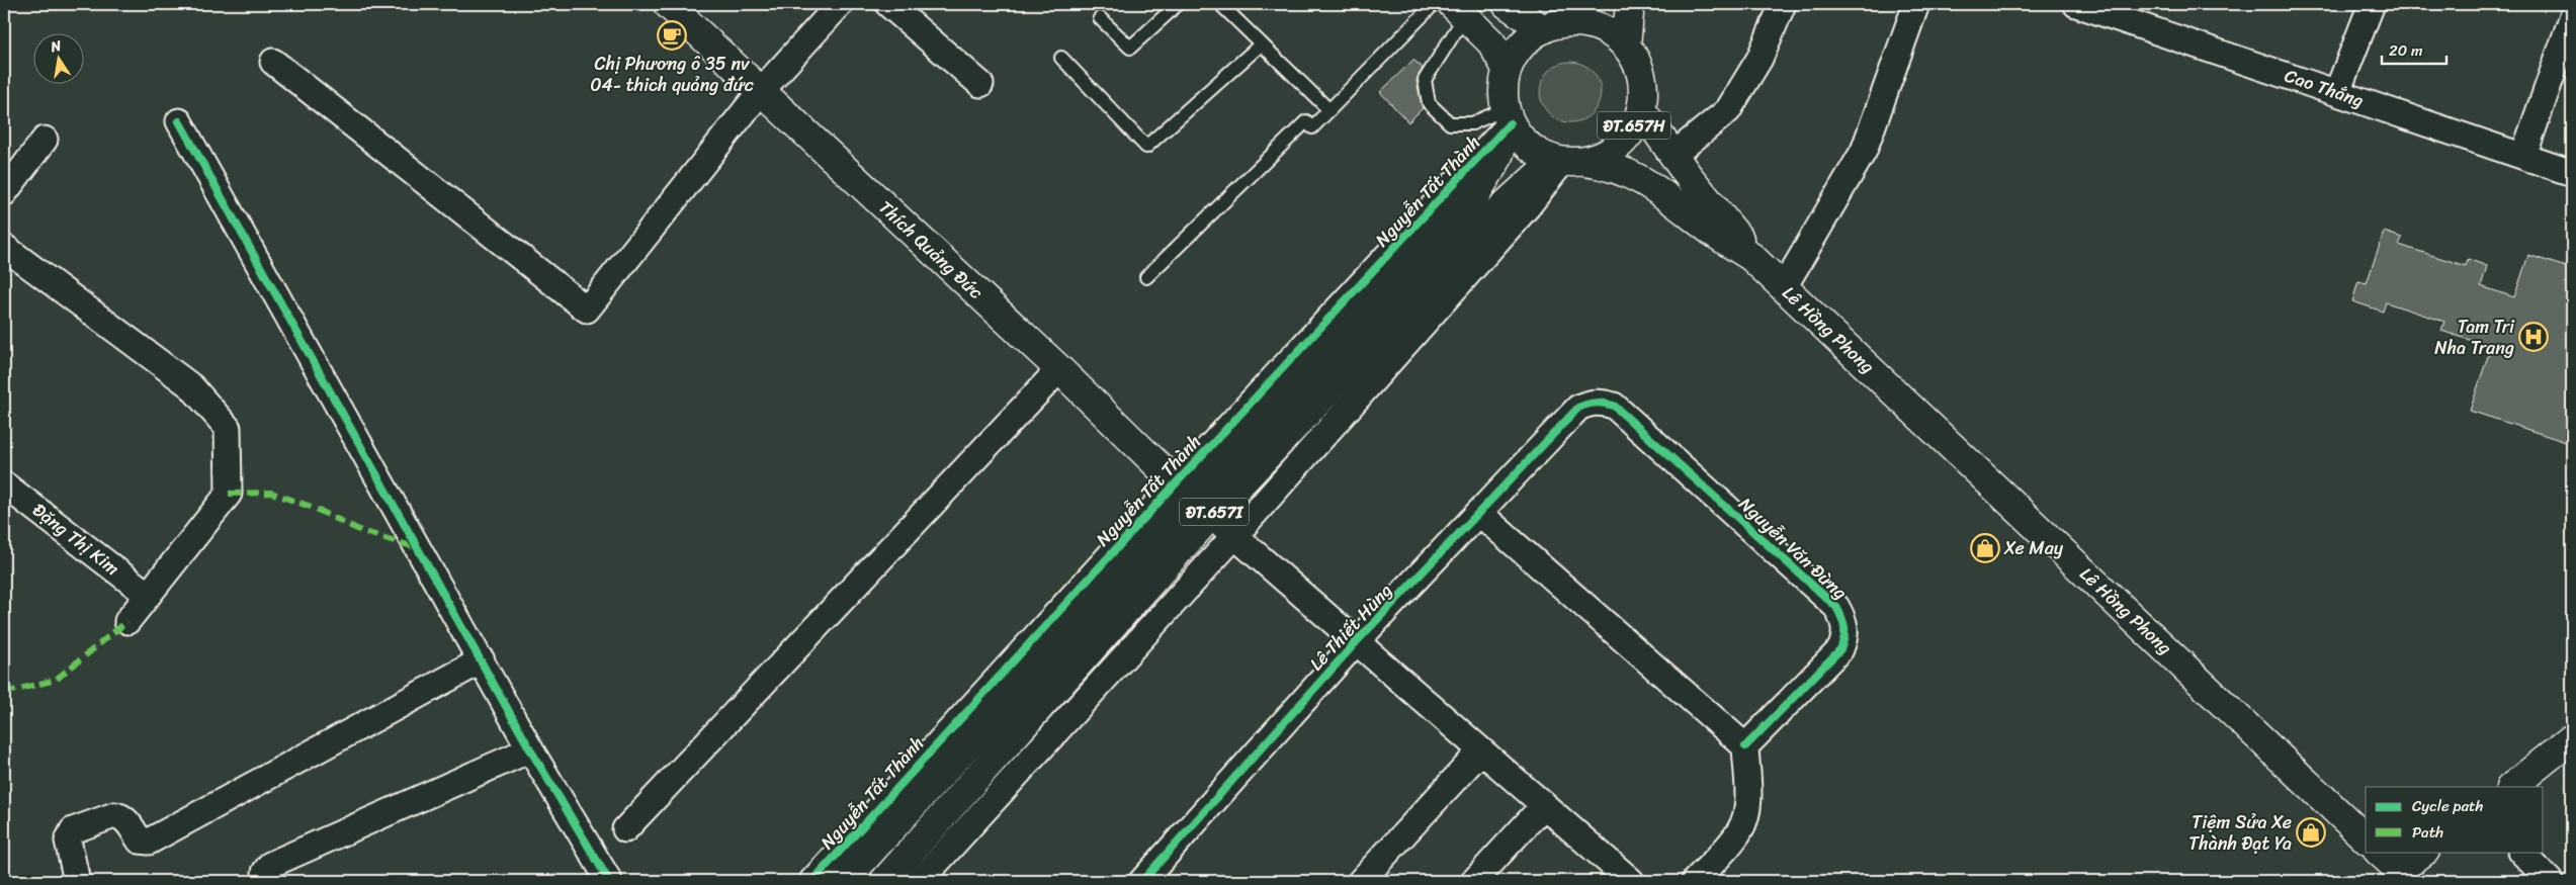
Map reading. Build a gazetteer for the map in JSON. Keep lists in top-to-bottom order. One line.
{"streets":{"main road":["ĐT.657H","Nguyễn Tất Thành","Thích Quảng Đức","Lê Hồng Phong","ĐT.657I"],"street":["Cao Thắng","Đặng Thị Kim","Nguyễn Văn Đừng","Lê Thiết Hùng"]},"crossings":[["ĐT.657H","Nguyễn Tất Thành"],["ĐT.657H","Lê Hồng Phong"],["Nguyễn Tất Thành","Thích Quảng Đức"],["Nguyễn Tất Thành","Lê Hồng Phong"],["Nguyễn Văn Đừng","Lê Thiết Hùng"]],"places":{"cafe":["Chị Phương ô 35 nv 04- thich quảng đức"],"hospital":["Tam Tri Nha Trang"],"shop":["Xe May","Tiệm Sửa Xe Thành Đạt Ya"]},"legend":["Cycle path","Path"],"scale_bar":"20 m","north":"top"}
